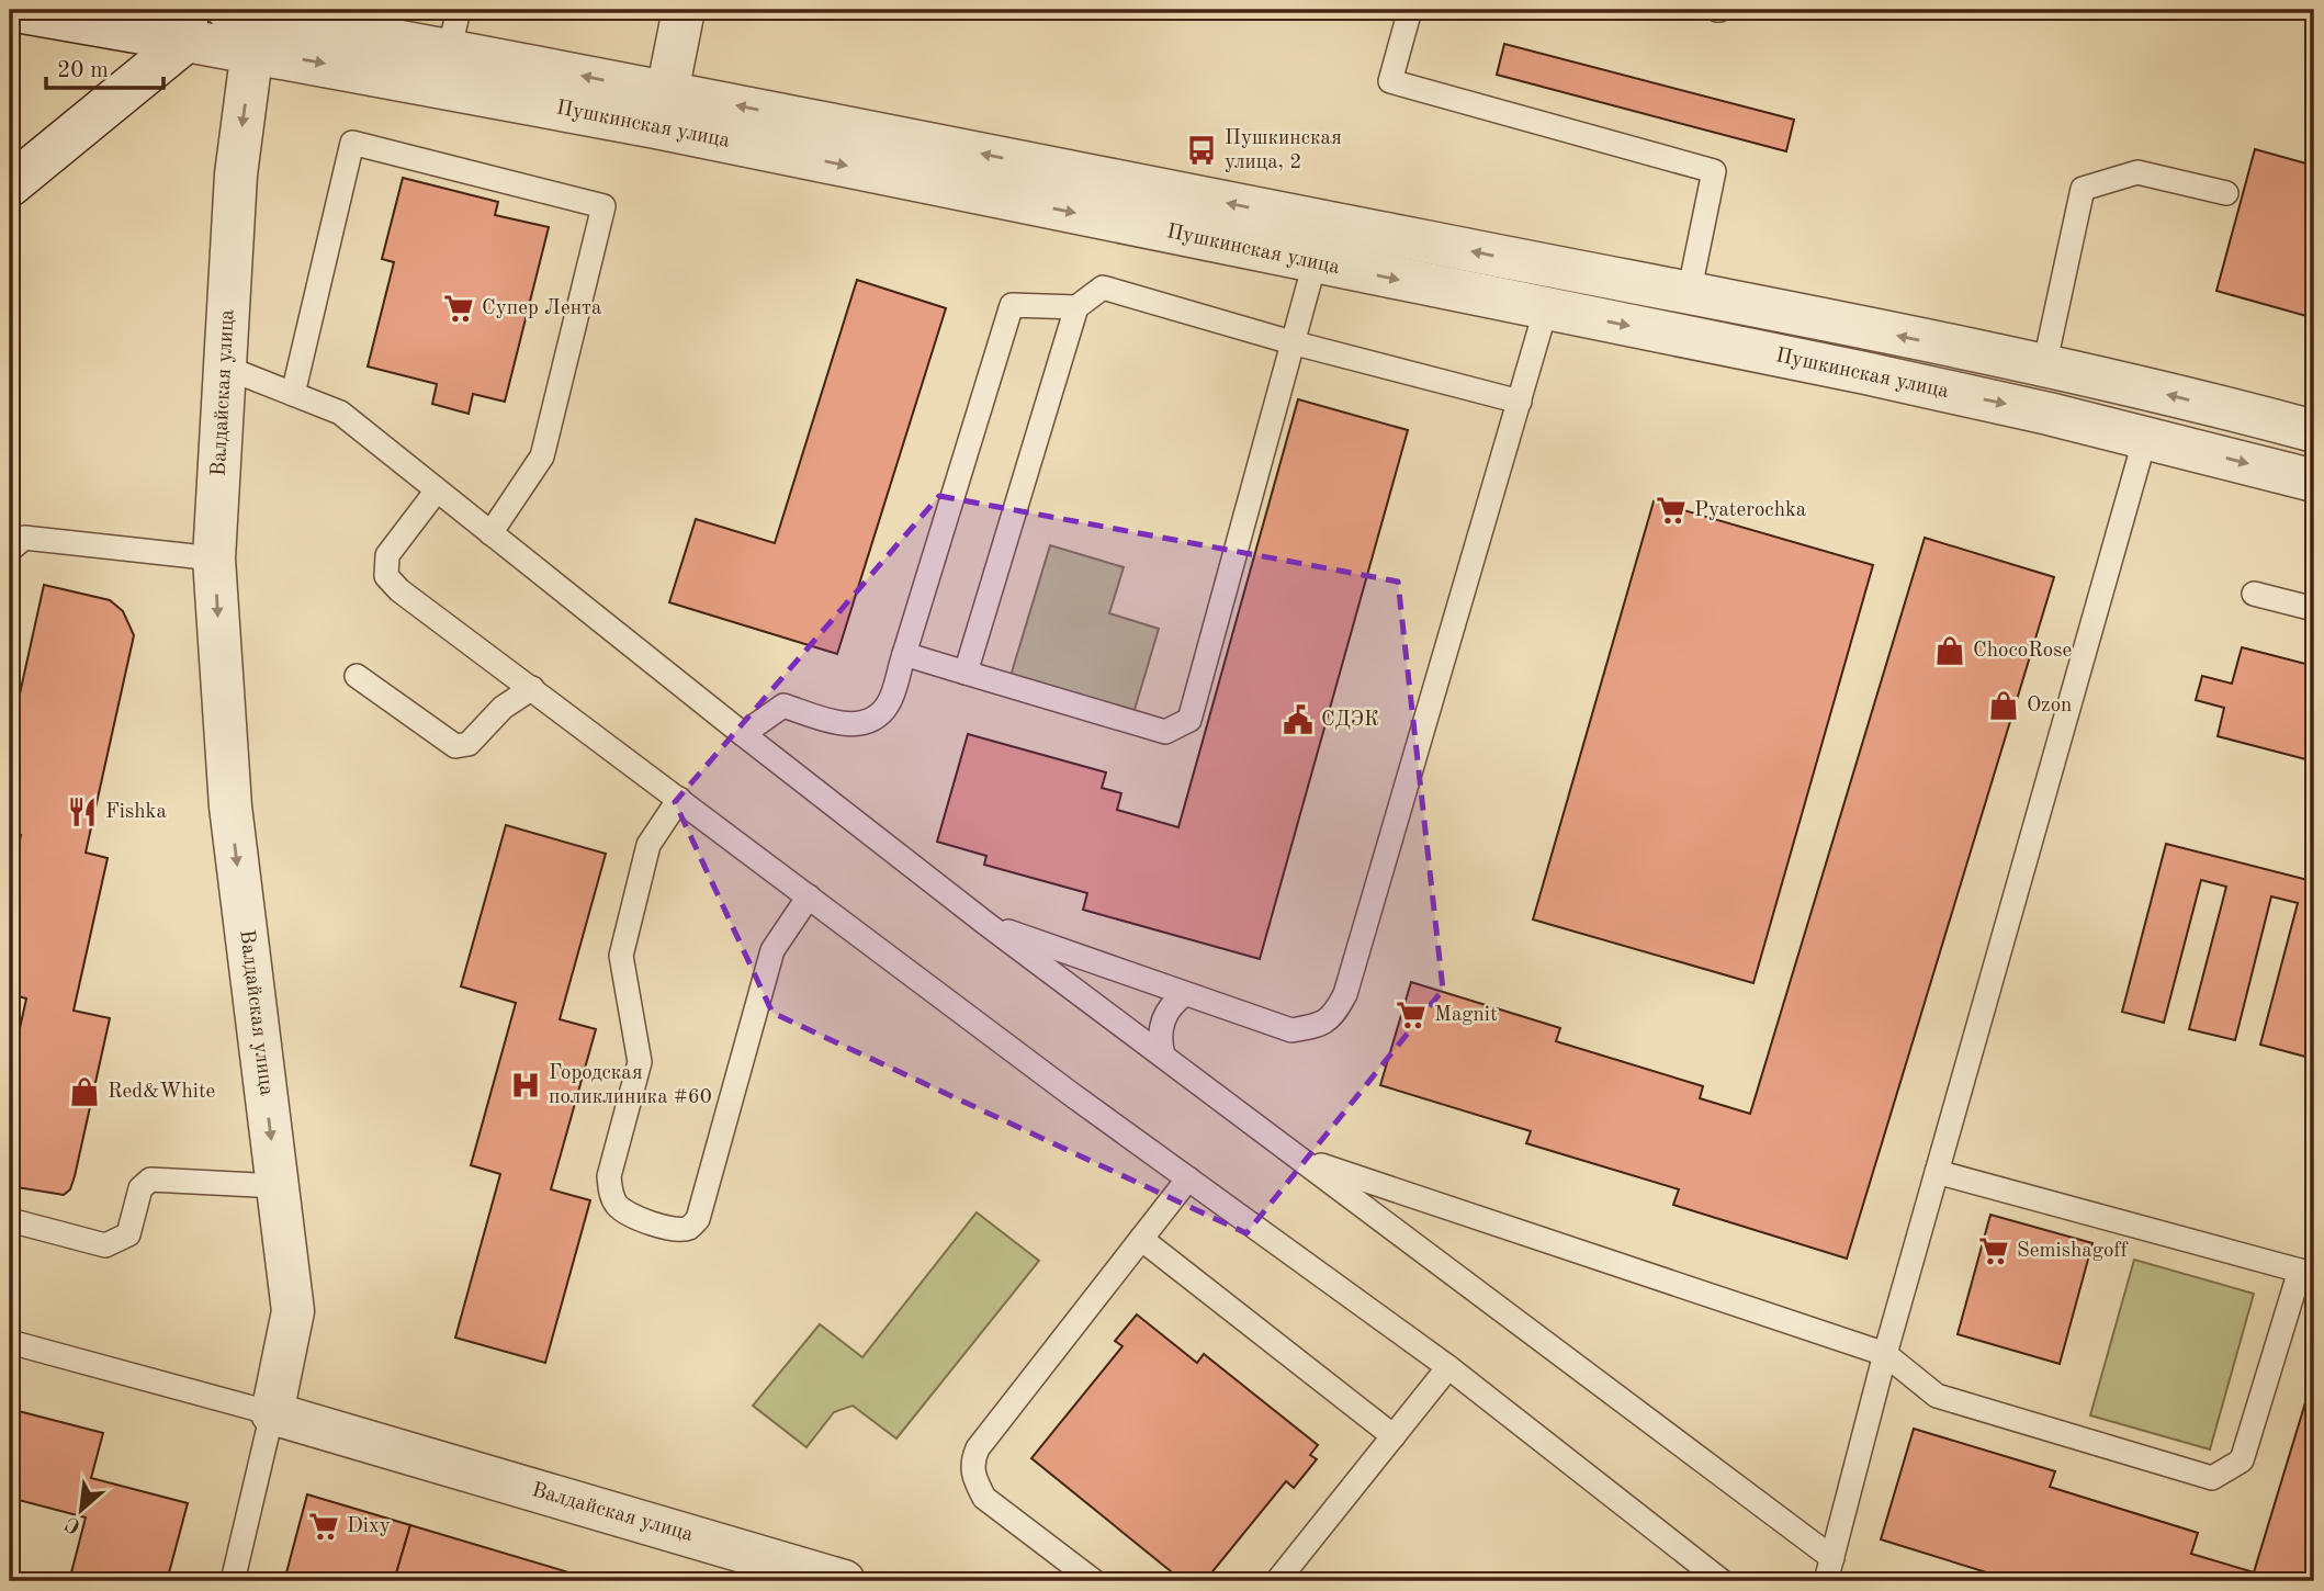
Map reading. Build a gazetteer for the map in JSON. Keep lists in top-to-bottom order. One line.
{"streets":{"street":["Пушкинская улица","Валдайская улица"]},"crossings":[["Пушкинская улица","Валдайская улица"]],"one_way":["Валдайская улица"],"places":{"bus stop":["Пушкинская улица, 2"],"supermarket":["Супер Лента","Pyaterochka","Magnit","Semishagoff","Dixy"],"shop":["ChocoRose","Ozon","Red&White"],"public building":["СДЭК"],"restaurant":["Fishka"],"hospital":["Городская поликлиника #60"]},"scale_bar":"20 m","north":"bottom left"}
